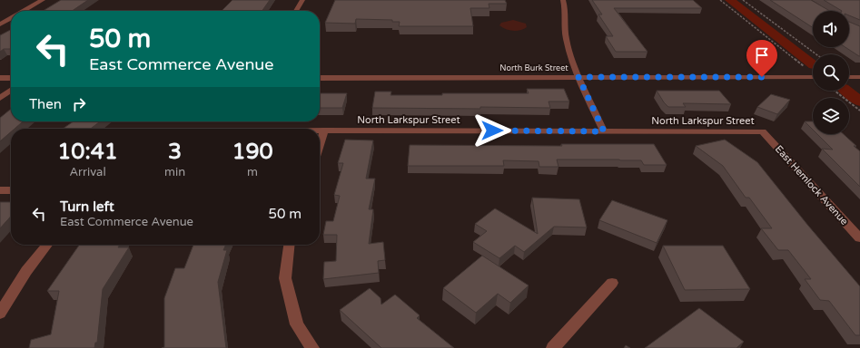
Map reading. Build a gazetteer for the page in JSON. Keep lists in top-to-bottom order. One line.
{"streets":{"street":["North Burk Street","North Larkspur Street","East Hemlock Avenue"]},"crossings":[["North Larkspur Street","East Hemlock Avenue"]],"page":{"turn":["50 m","East Commerce Avenue"],"then":"Then","eta":["10:41","Arrival","3","min","190","m"],"list":[{"name":"Turn left","note":"East Commerce Avenue","value":"50 m"}]}}
